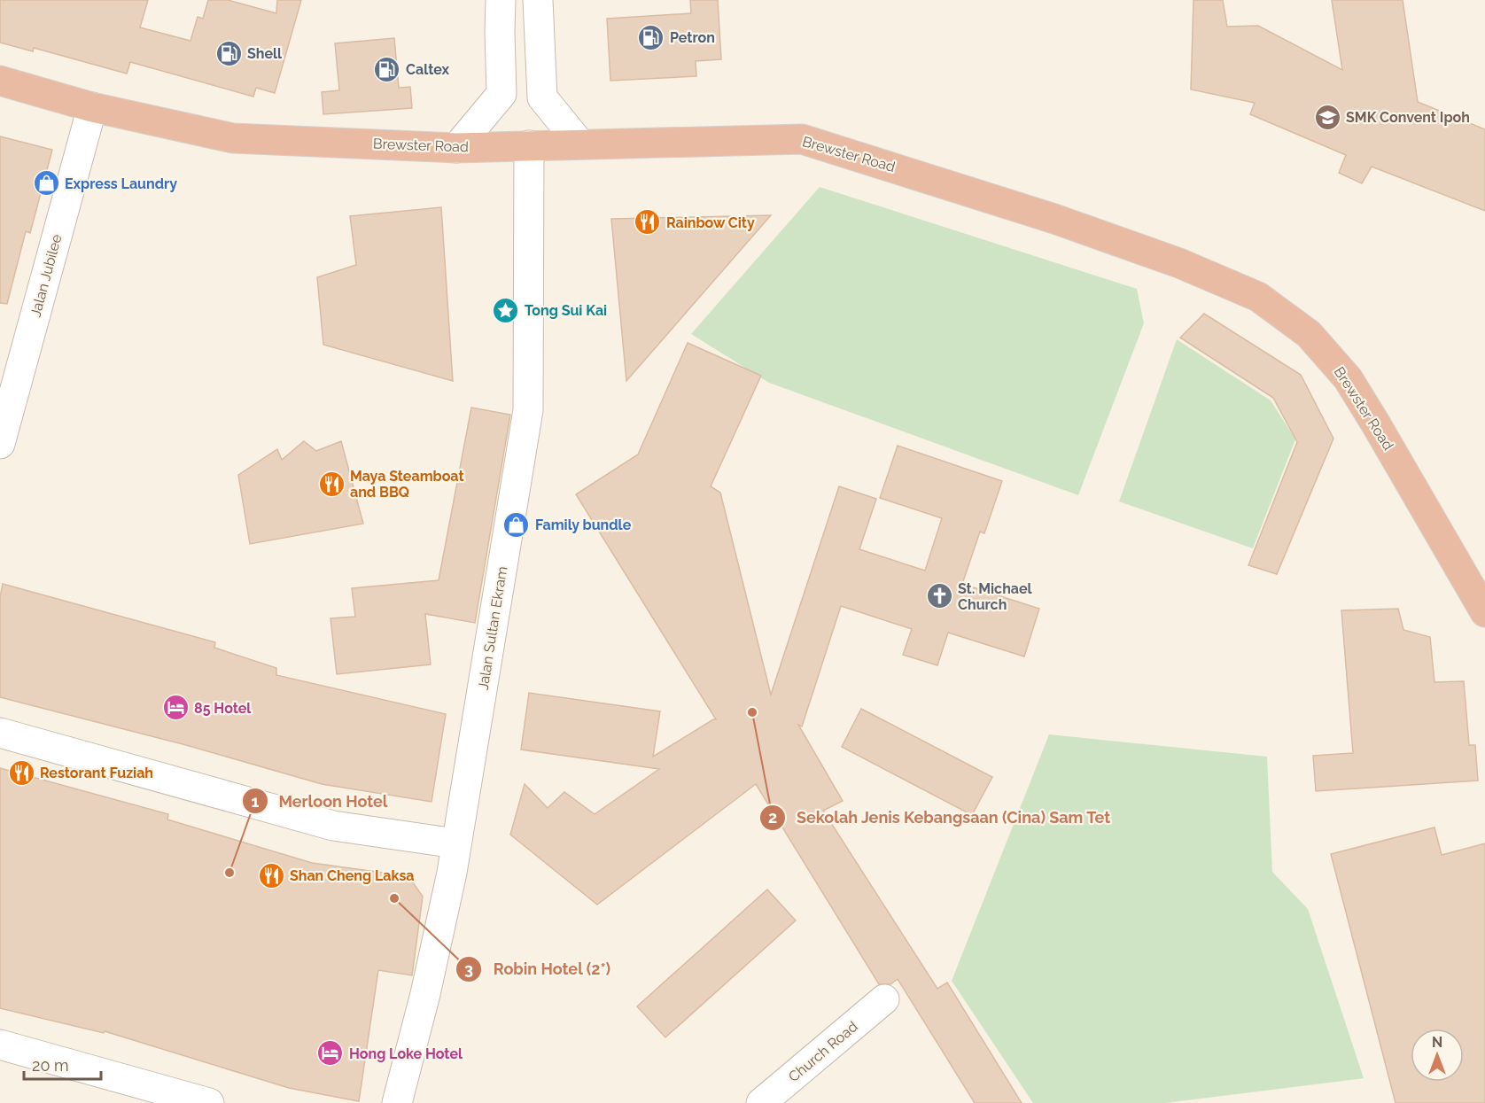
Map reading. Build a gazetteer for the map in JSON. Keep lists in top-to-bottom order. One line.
{"streets":{"highway":["Brewster Road"],"street":["Jalan Jubilee","Jalan Sultan Ekram","Church Road"]},"crossings":[["Brewster Road","Jalan Jubilee"],["Brewster Road","Jalan Sultan Ekram"]],"places":{"fuel station":["Petron","Shell","Caltex"],"school or university":["SMK Convent Ipoh"],"shop":["Express Laundry","Family bundle"],"restaurant":["Rainbow City","Maya Steamboat and BBQ","Restorant Fuziah","Shan Cheng Laksa"],"place":["Tong Sui Kai"],"church":["St. Michael Church"],"hotel":["85 Hotel","Hong Loke Hotel"],"other":["Sekolah Jenis Kebangsaan (Cina) Sam Tet","Merloon Hotel","Robin Hotel (2*)"]},"scale_bar":"20 m","north":"top"}
